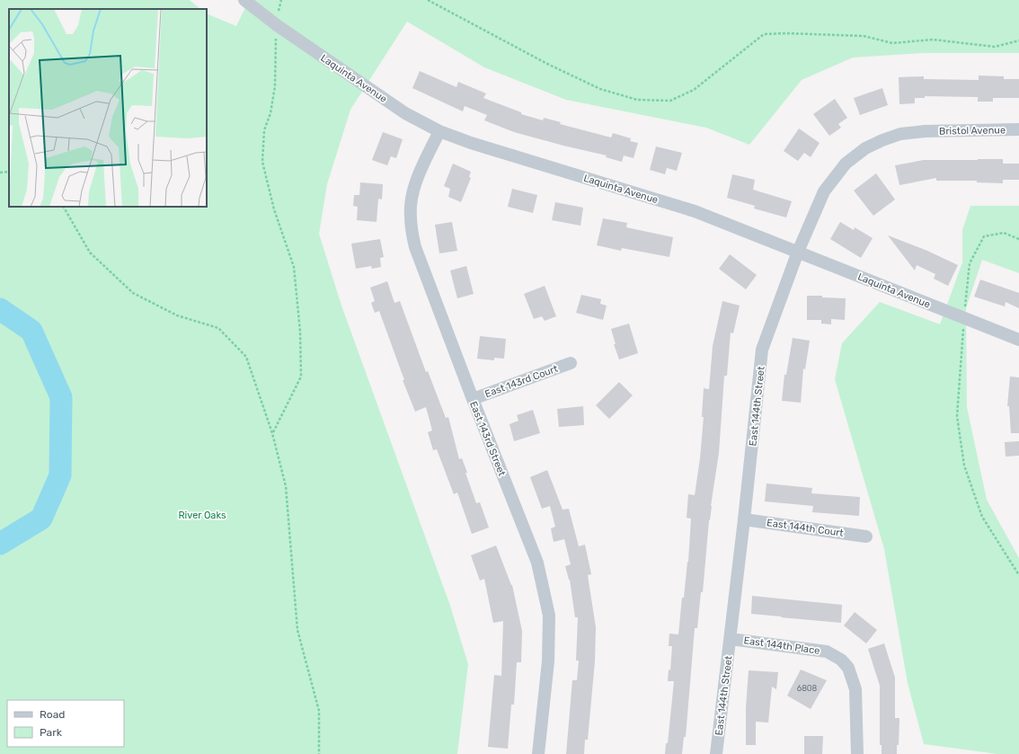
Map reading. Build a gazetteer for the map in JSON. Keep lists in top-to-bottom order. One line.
{"streets":{"street":["Laquinta Avenue","Bristol Avenue","East 143rd Court","East 144th Street","East 143rd Street","East 144th Court","East 144th Place"]},"crossings":[["Laquinta Avenue","East 144th Street"],["Laquinta Avenue","East 143rd Street"],["Bristol Avenue","East 144th Street"],["East 143rd Court","East 143rd Street"],["East 144th Street","East 144th Court"],["East 144th Street","East 144th Place"]],"parks":["River Oaks"],"house_numbers":["6808"],"legend":["Road","Park"]}
